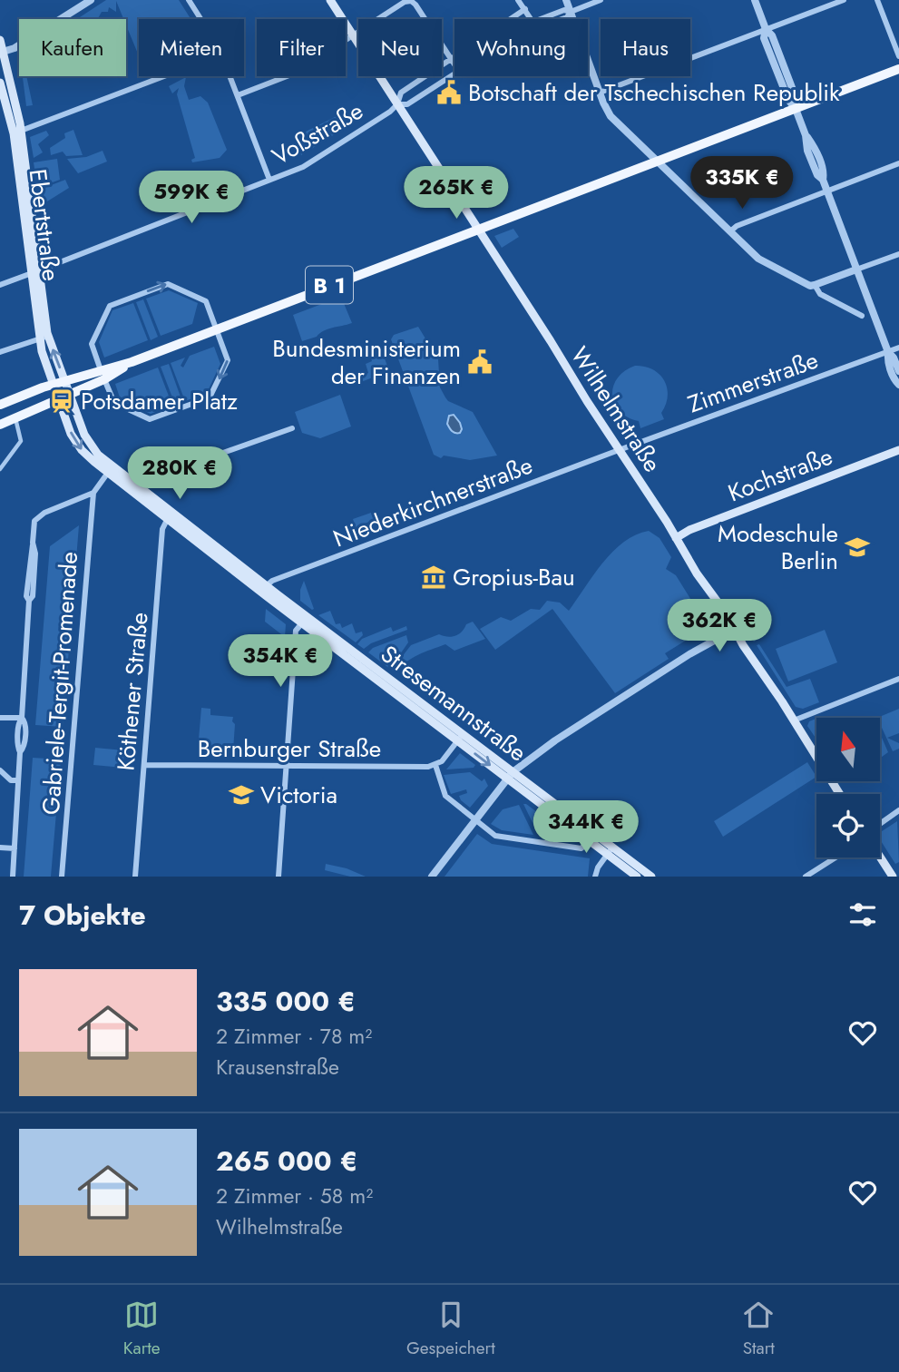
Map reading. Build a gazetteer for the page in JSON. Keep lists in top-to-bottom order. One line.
{"streets":{"main road":["Ebertstraße","B 1","Wilhelmstraße","Kochstraße","Stresemannstraße"],"street":["Voßstraße","Zimmerstraße","Niederkirchnerstraße","Gabriele-Tergit-Promenade","Köthener Straße","Bernburger Straße"]},"crossings":[["Voßstraße","Ebertstraße"],["Voßstraße","Wilhelmstraße"],["B 1","Wilhelmstraße"],["Zimmerstraße","Wilhelmstraße"],["Zimmerstraße","Niederkirchnerstraße"],["Wilhelmstraße","Kochstraße"],["Wilhelmstraße","Niederkirchnerstraße"],["Niederkirchnerstraße","Stresemannstraße"],["Köthener Straße","Stresemannstraße"],["Köthener Straße","Bernburger Straße"]],"places":{"public building":["Botschaft der Tschechischen Republik","Bundesministerium der Finanzen"],"station":["Potsdamer Platz"],"school or university":["Modeschule Berlin","Victoria"],"museum":["Gropius-Bau"]},"north":"top","page":{"chip":["Kaufen","Mieten","Filter","Neu","Wohnung","Haus"],"price":["335K €","265K €","599K €","280K €","362K €","354K €","344K €"],"heading":"7 Objekte","list":[{"name":"335 000 €","note":"2 Zimmer · 78 m² · Krausenstraße"},{"name":"265 000 €","note":"2 Zimmer · 58 m² · Wilhelmstraße"}],"tabs":["Karte","Gespeichert","Start"]}}
